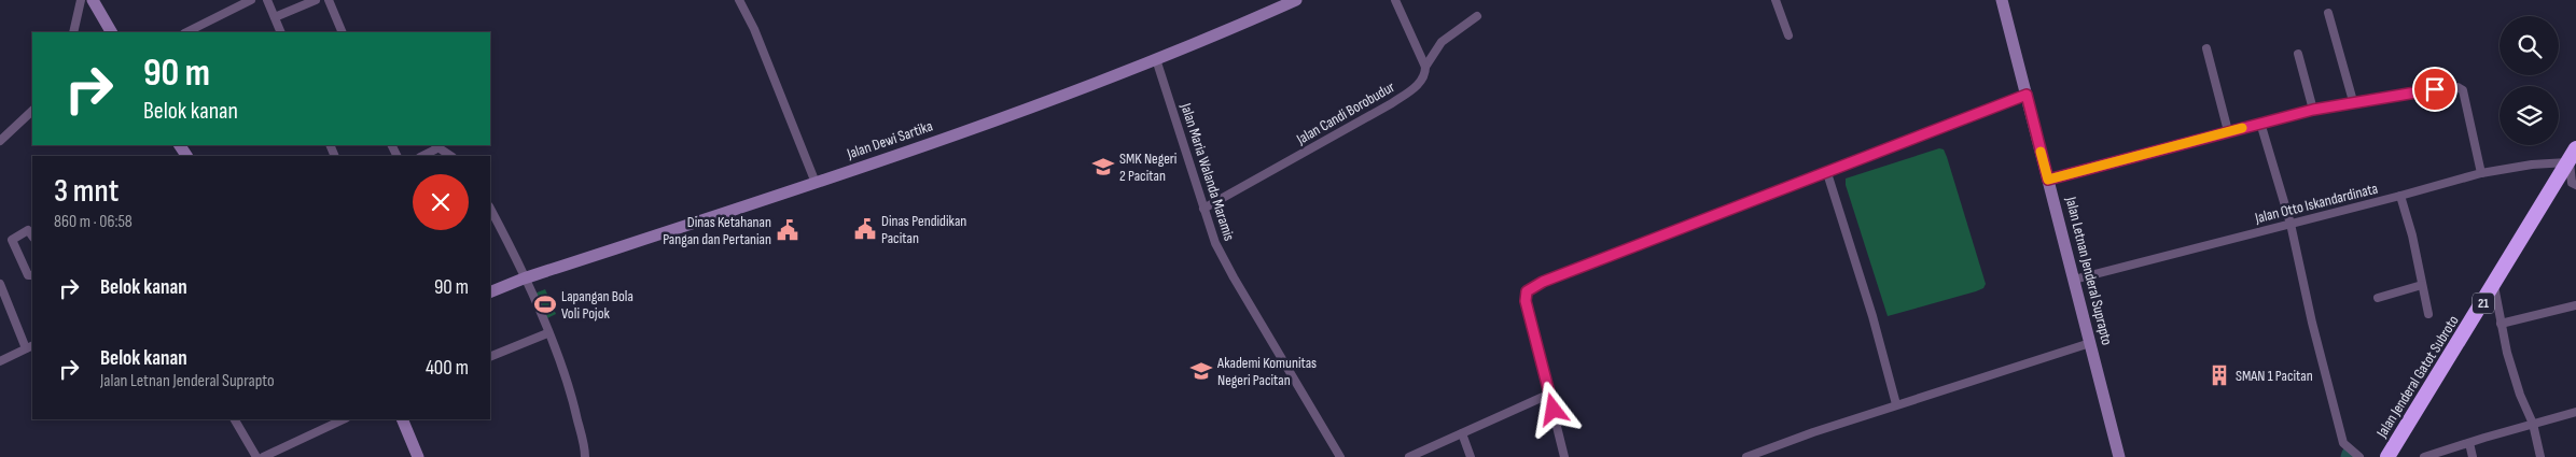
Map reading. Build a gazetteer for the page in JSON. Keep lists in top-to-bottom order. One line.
{"streets":{"highway":["21","Jalan Jenderal Gatot Subroto"],"street":["Jalan Candi Borobudur","Jalan Dewi Sartika","Jalan Maria Walanda Maramis","Jalan Otto Iskandardinata","Jalan Letnan Jenderal Suprapto"]},"crossings":[["Jalan Candi Borobudur","Jalan Maria Walanda Maramis"],["Jalan Dewi Sartika","Jalan Maria Walanda Maramis"],["Jalan Otto Iskandardinata","Jalan Letnan Jenderal Suprapto"],["Jalan Otto Iskandardinata","Jalan Jenderal Gatot Subroto"]],"places":{"school or university":["SMK Negeri 2 Pacitan","Akademi Komunitas Negeri Pacitan"],"public building":["Dinas Pendidikan Pacitan","Dinas Ketahanan Pangan dan Pertanian"],"sports":["Lapangan Bola Voli Pojok"],"building":["SMAN 1 Pacitan"]},"page":{"turn":["90 m","Belok kanan"],"heading":["3 mnt","860 m · 06:58"],"list":[{"name":"Belok kanan","value":"90 m"},{"name":"Belok kanan","note":"Jalan Letnan Jenderal Suprapto","value":"400 m"}]}}
